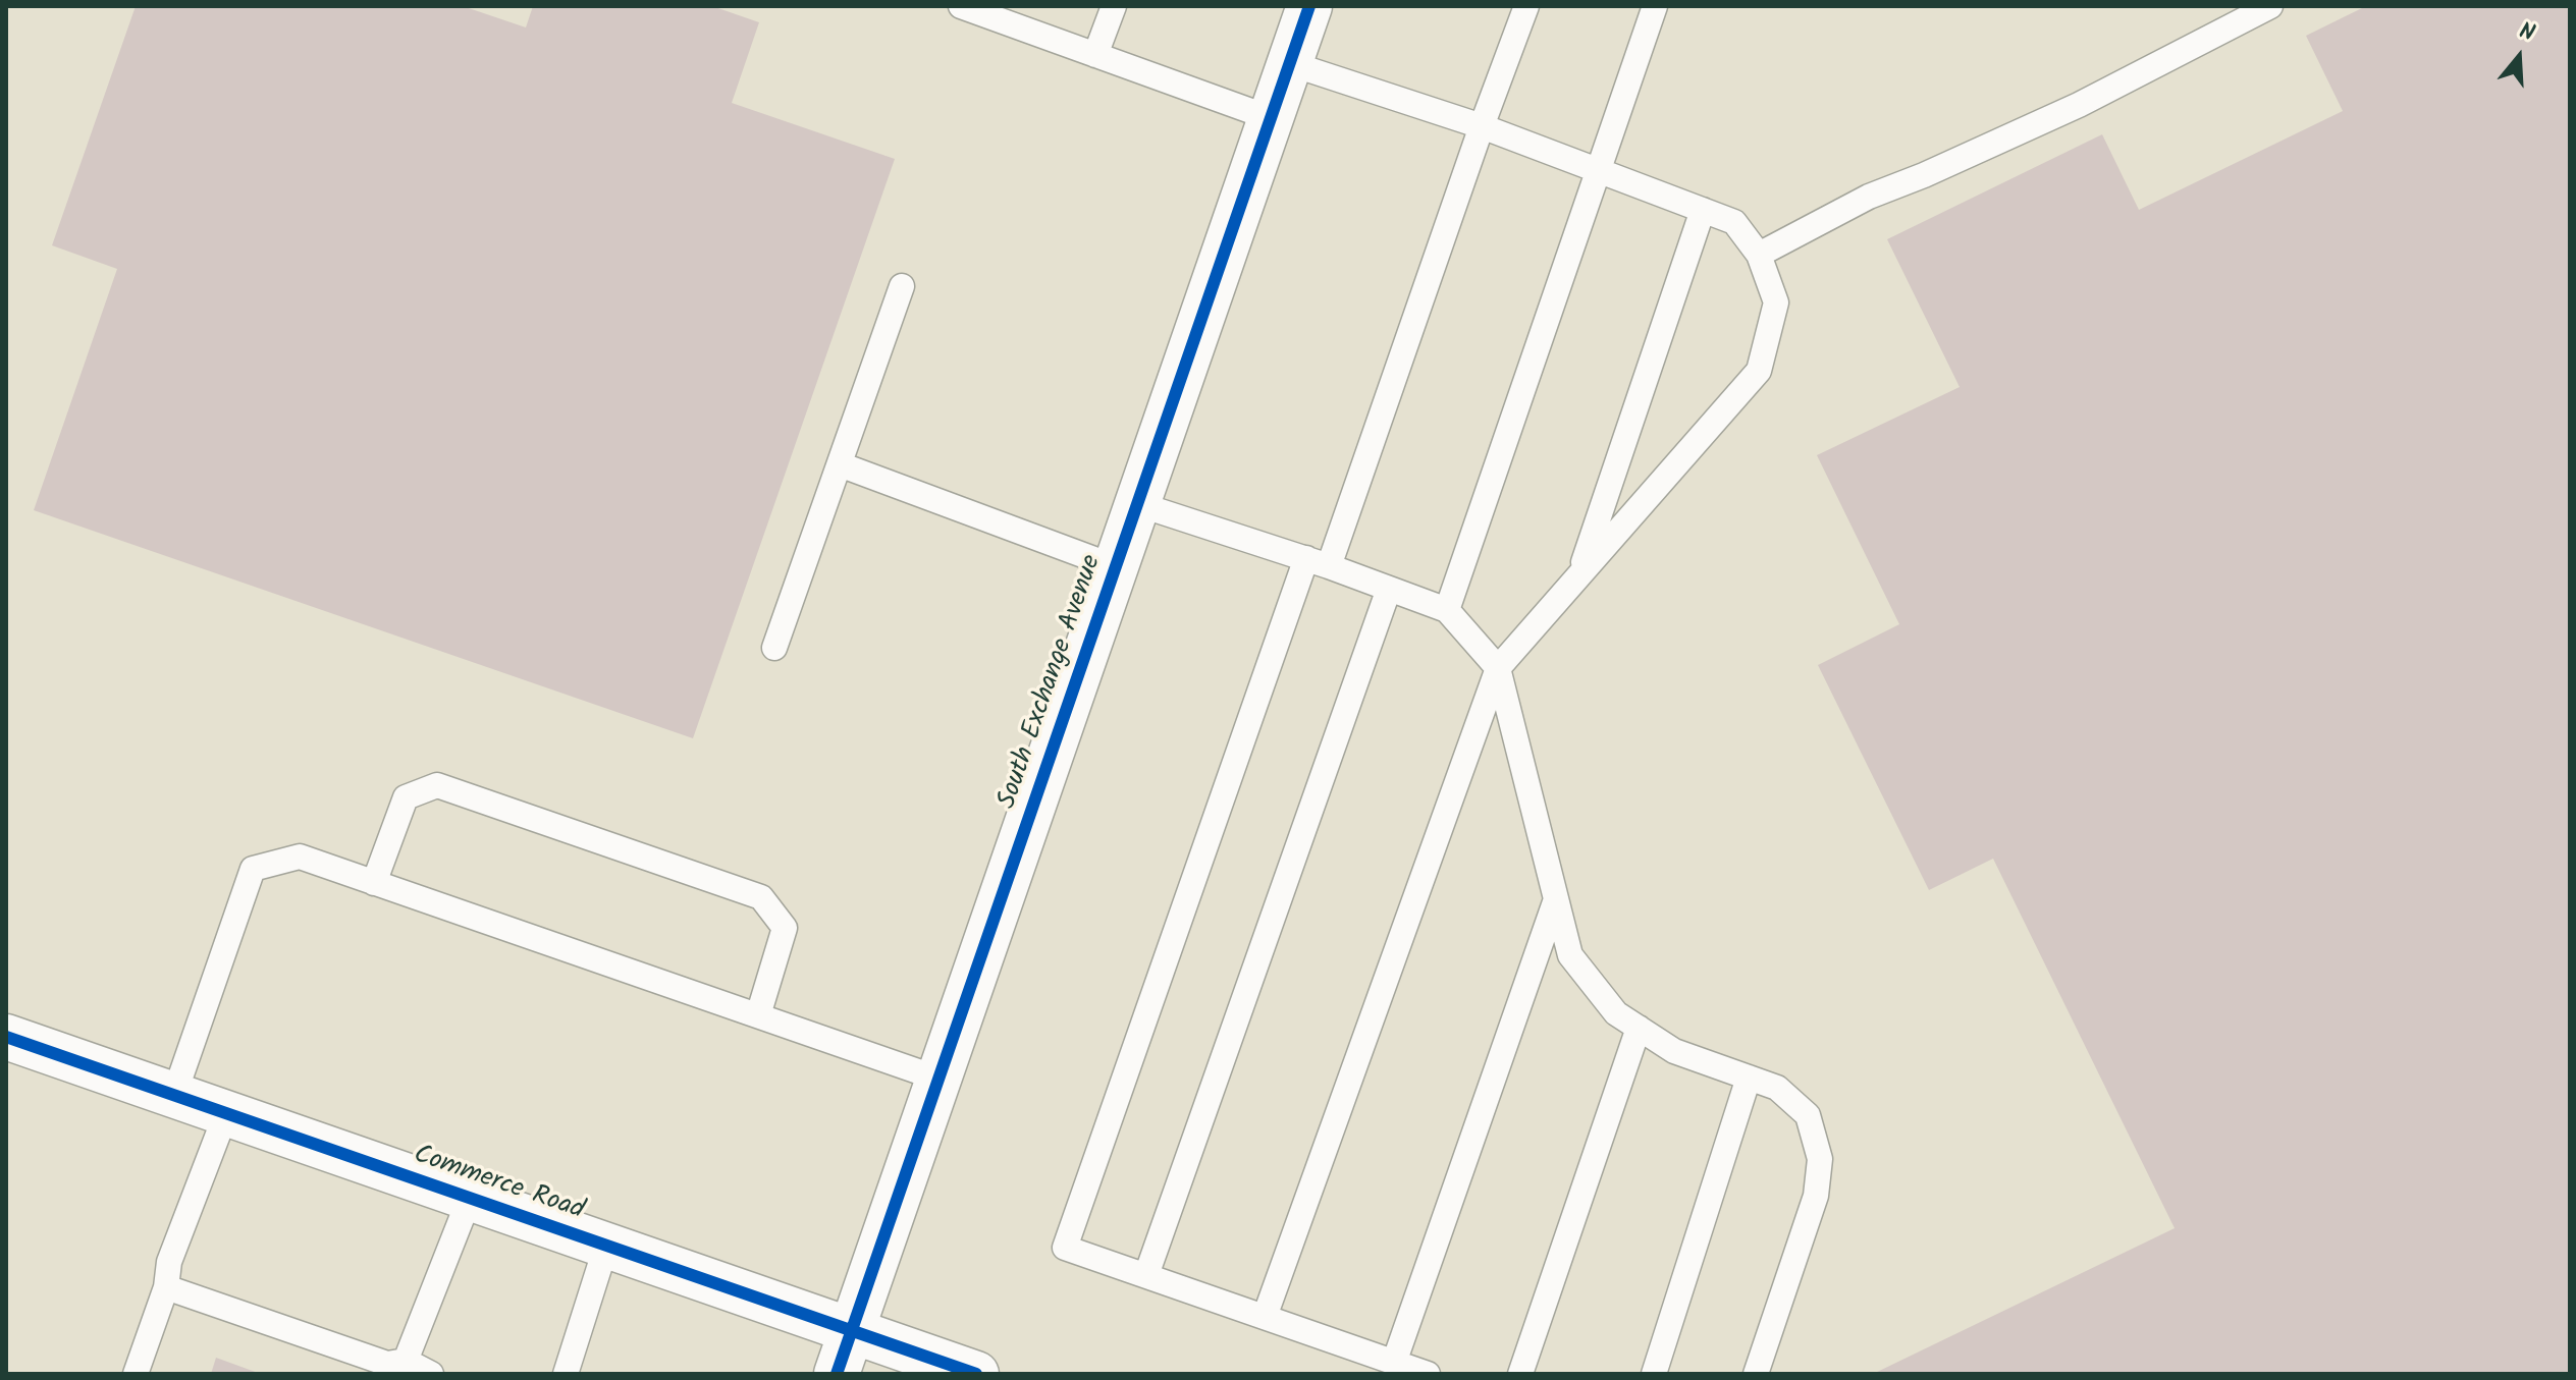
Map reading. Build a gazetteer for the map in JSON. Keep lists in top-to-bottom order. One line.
{"streets":{"street":["South Exchange Avenue","Commerce Road"]},"crossings":[["South Exchange Avenue","Commerce Road"]],"north":"top"}
